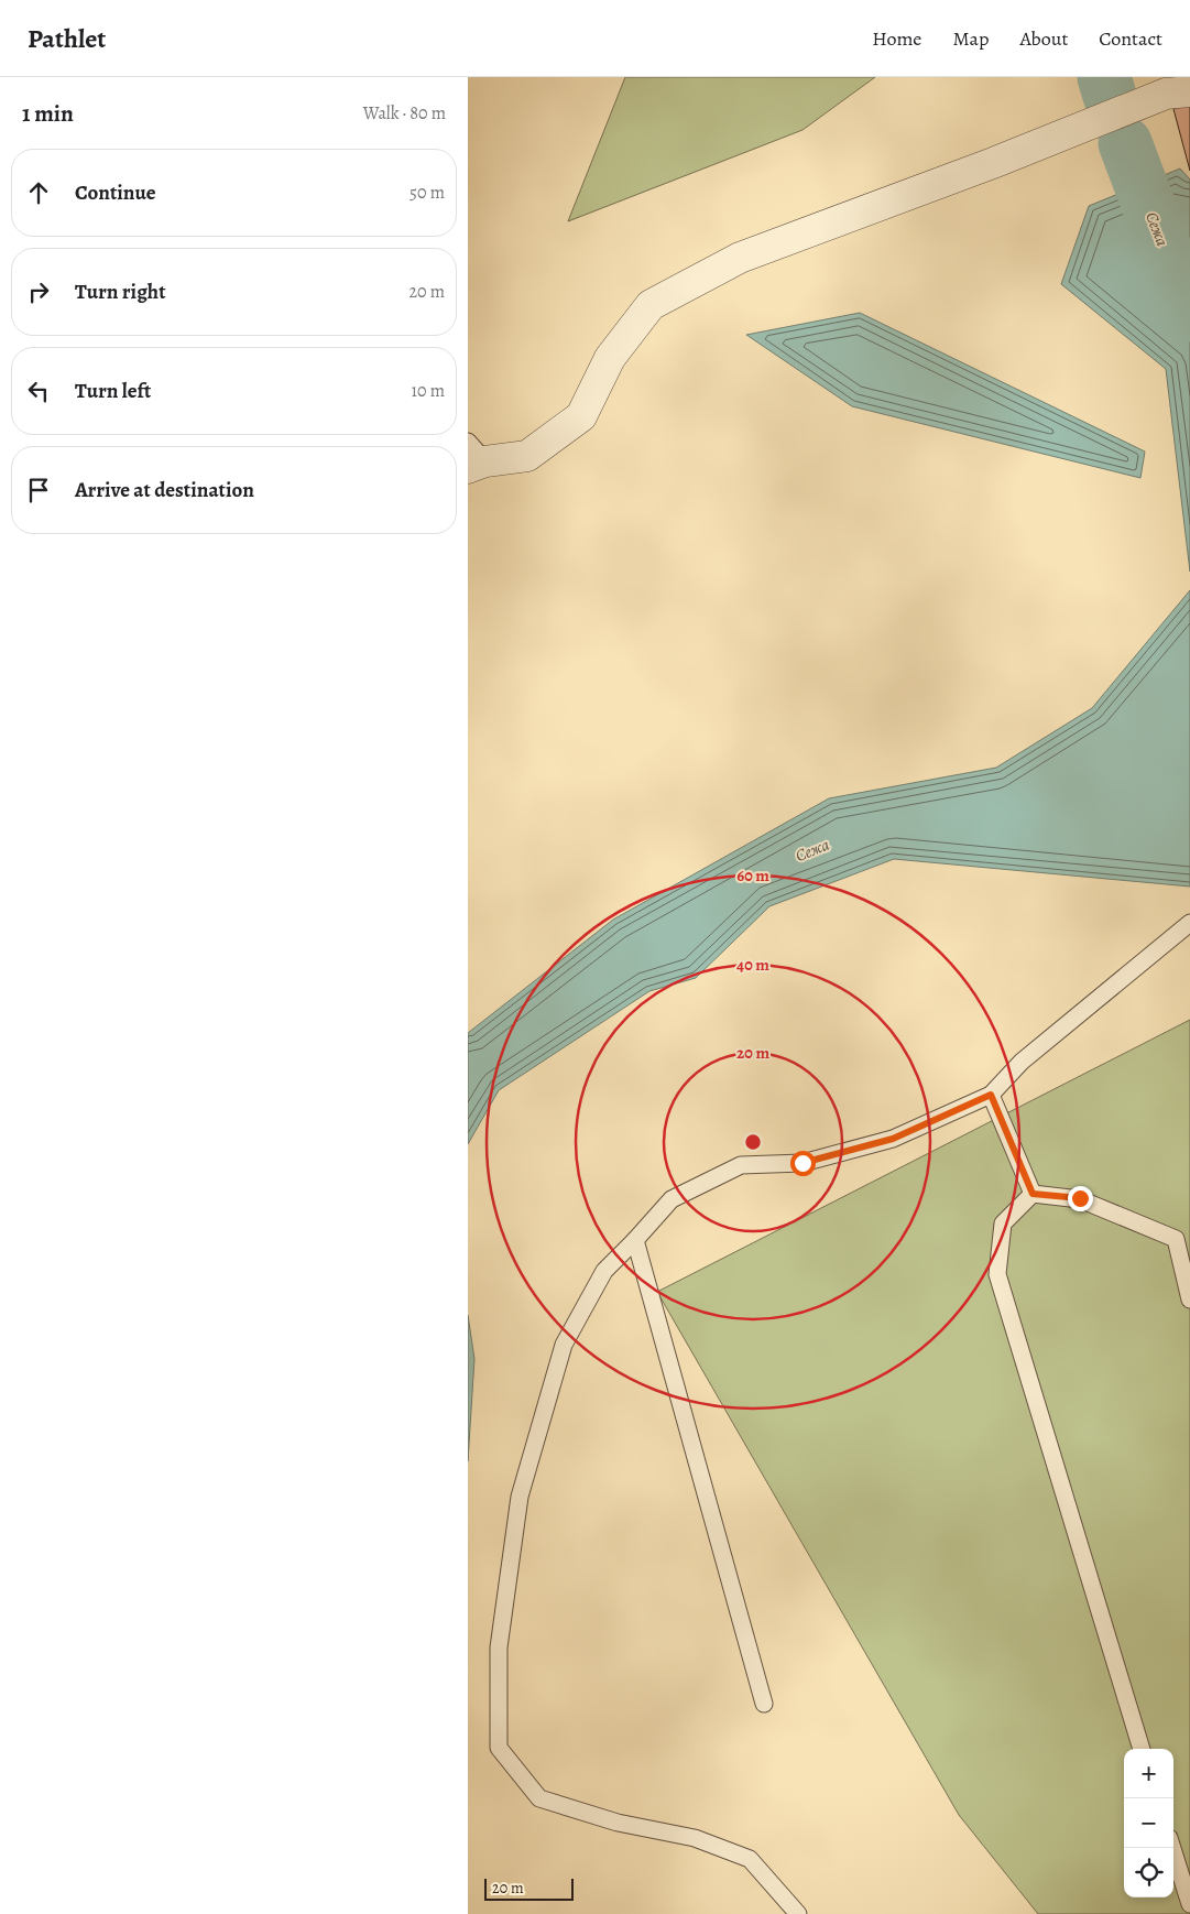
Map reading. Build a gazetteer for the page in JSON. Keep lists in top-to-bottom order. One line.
{"water":["Сежа"],"scale_bar":"20 m","page":{"header":"Pathlet","nav":["Home","Map","About","Contact"],"heading":["1 min","Walk · 80 m"],"list":[["Continue","50 m"],["Turn right","20 m"],["Turn left","10 m"],"Arrive at destination"],"map_buttons":["+","−"],"scale":"20 m"},"rings":["60 m","40 m","20 m"]}
